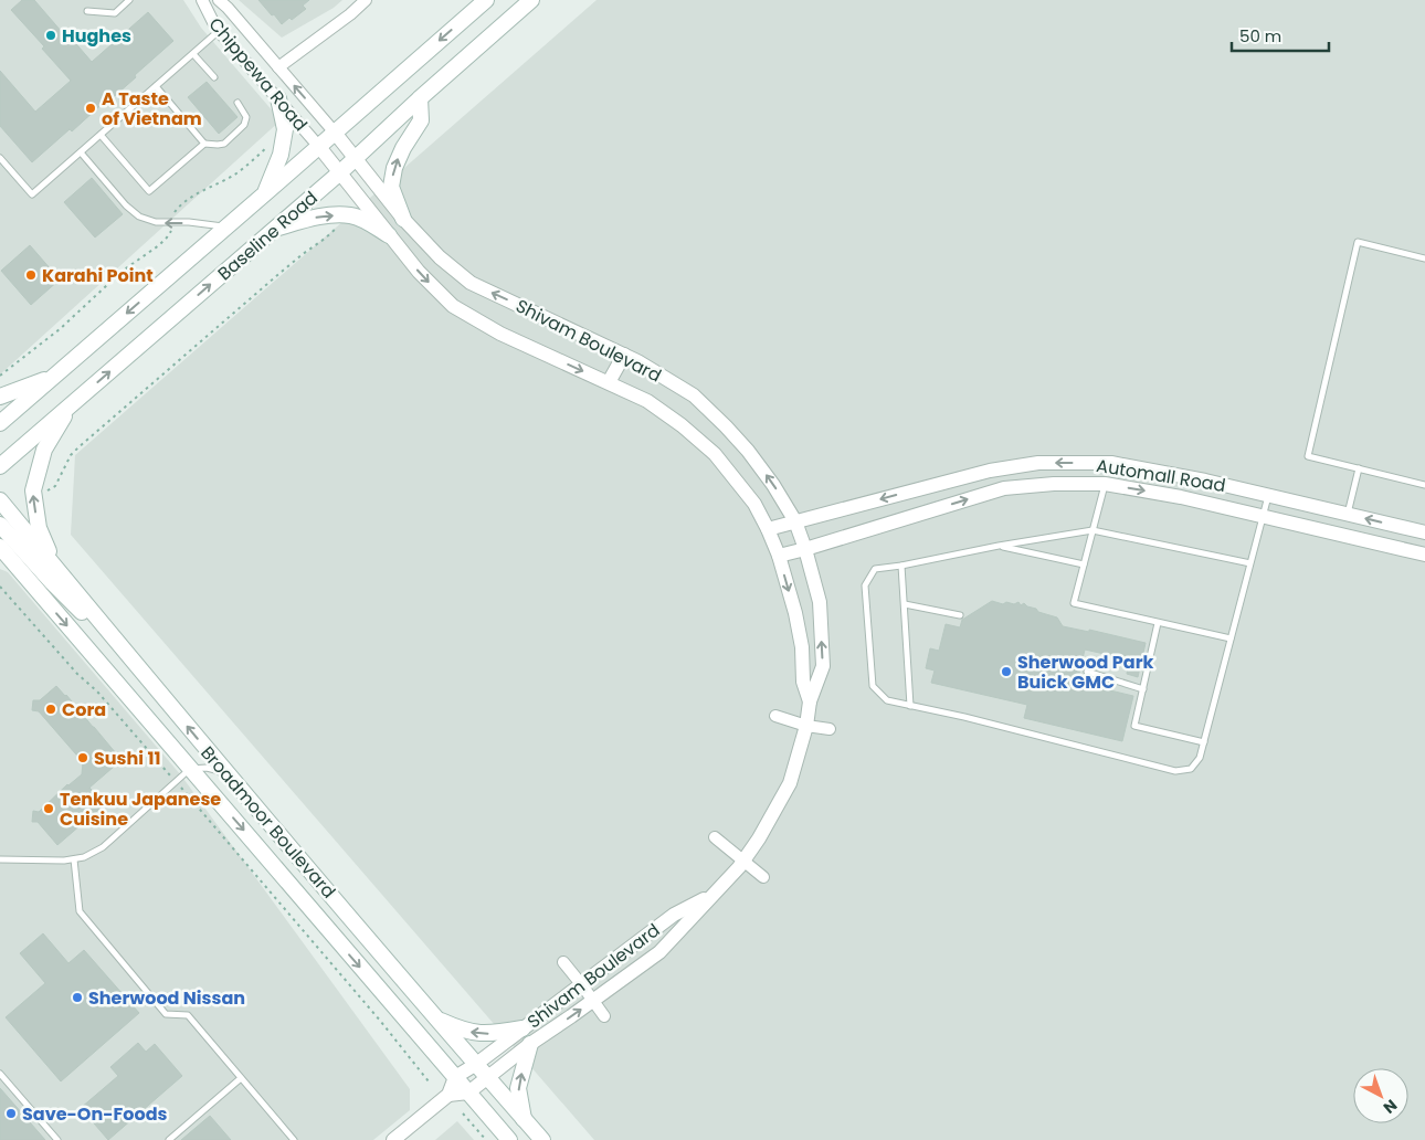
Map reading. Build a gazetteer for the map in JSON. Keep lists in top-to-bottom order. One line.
{"streets":{"main road":["Baseline Road","Broadmoor Boulevard"],"street":["Chippewa Road","Shivam Boulevard","Automall Road"]},"crossings":[["Chippewa Road","Baseline Road"],["Chippewa Road","Shivam Boulevard"],["Baseline Road","Shivam Boulevard"],["Shivam Boulevard","Automall Road"],["Shivam Boulevard","Broadmoor Boulevard"]],"places":["Hughes","A Taste of Vietnam","Karahi Point","Sherwood Park Buick GMC","Cora","Sushi 11","Tenkuu Japanese Cuisine","Sherwood Nissan","Save-On-Foods"],"scale_bar":"50 m","north":"bottom right"}
